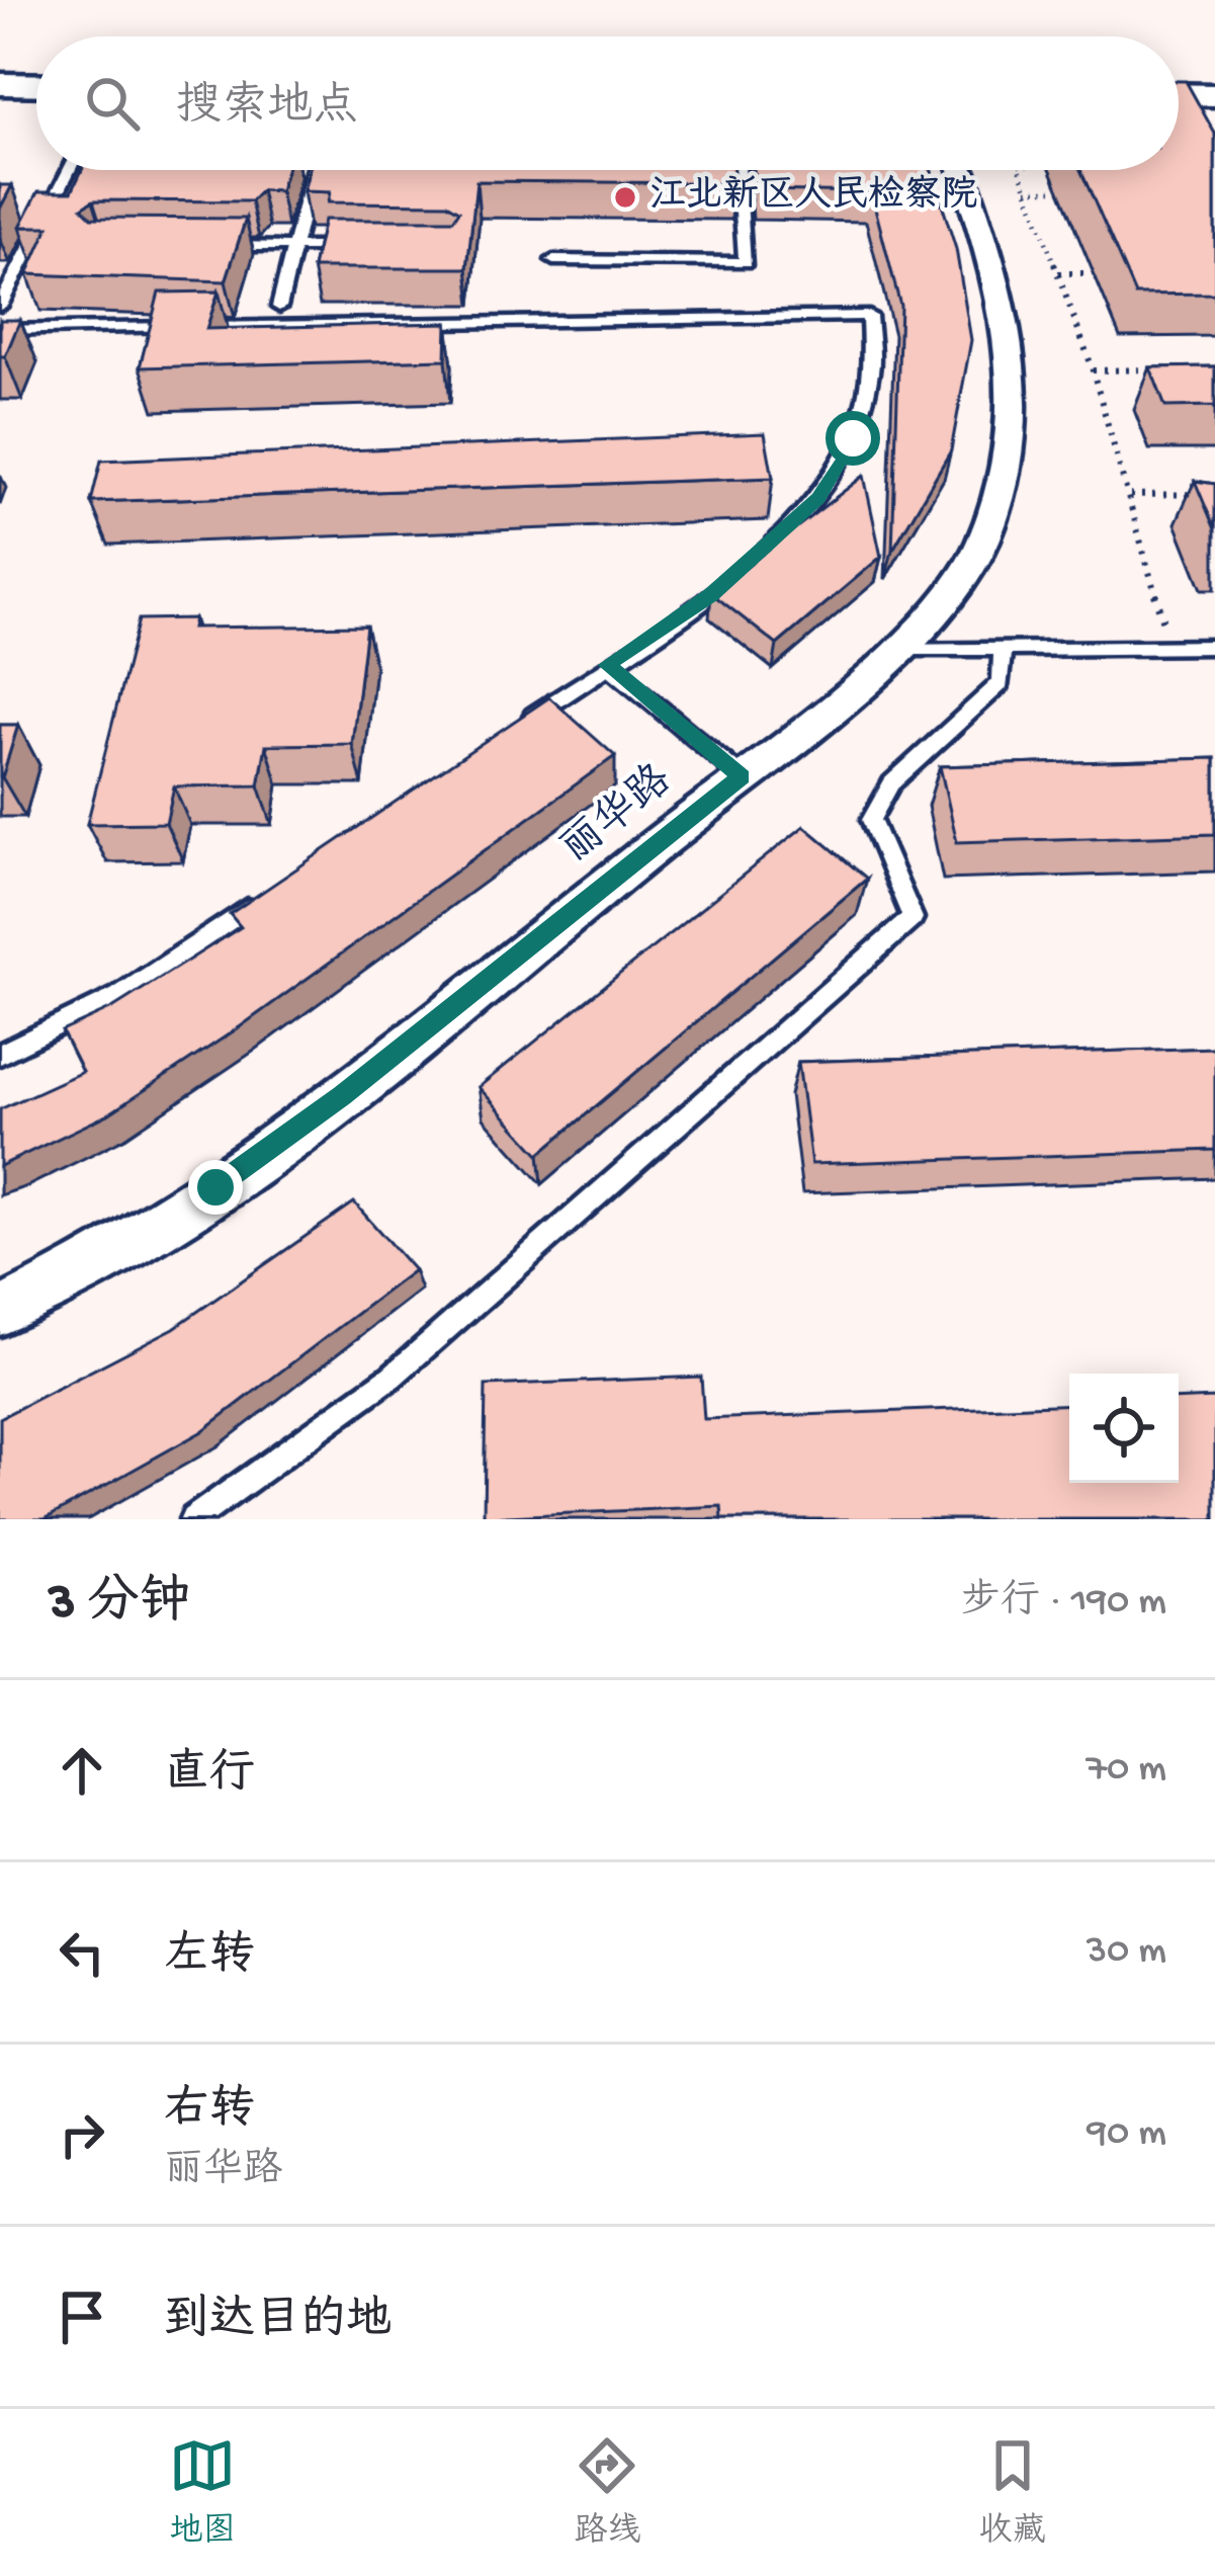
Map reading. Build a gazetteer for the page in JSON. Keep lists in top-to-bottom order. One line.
{"streets":{"street":["丽华路"]},"places":["江北新区人民检察院"],"page":{"search":"搜索地点","heading":["3 分钟","步行 · 190 m"],"list":[["直行","70 m"],["左转","30 m"],["右转","丽华路","90 m"],"到达目的地"],"nav":["地图","路线","收藏"]}}
